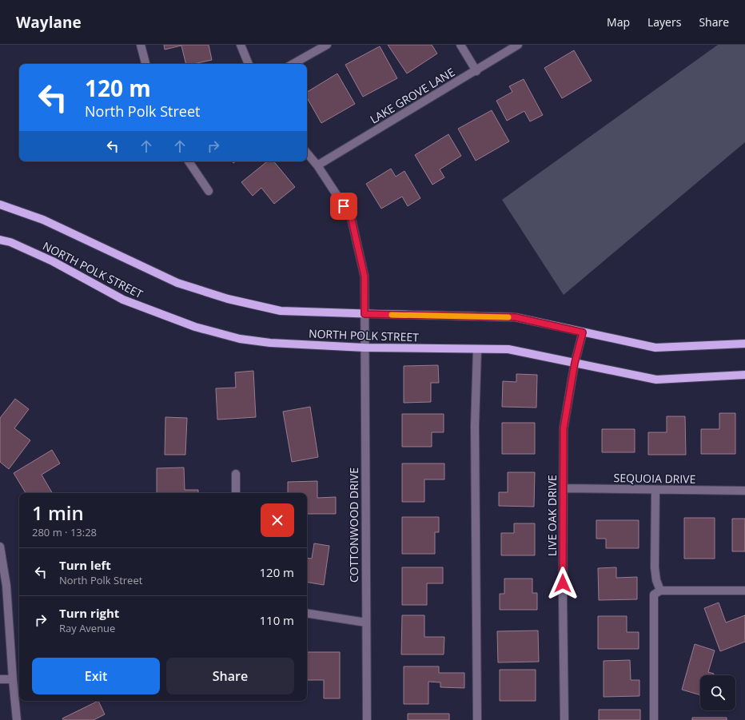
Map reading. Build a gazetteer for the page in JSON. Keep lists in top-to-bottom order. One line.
{"streets":{"main road":["NORTH POLK STREET"],"street":["LAKE GROVE LANE","SEQUOIA DRIVE","LIVE OAK DRIVE","COTTONWOOD DRIVE"]},"crossings":[["LAKE GROVE LANE","COTTONWOOD DRIVE"],["NORTH POLK STREET","LIVE OAK DRIVE"],["NORTH POLK STREET","COTTONWOOD DRIVE"],["SEQUOIA DRIVE","LIVE OAK DRIVE"]],"page":{"header":"Waylane","nav":["Map","Layers","Share"],"turn":["120 m","North Polk Street"],"heading":["1 min","280 m · 13:28"],"list":[{"name":"Turn left","note":"North Polk Street","value":"120 m"},{"name":"Turn right","note":"Ray Avenue","value":"110 m"}],"buttons":["Exit","Share"]}}
